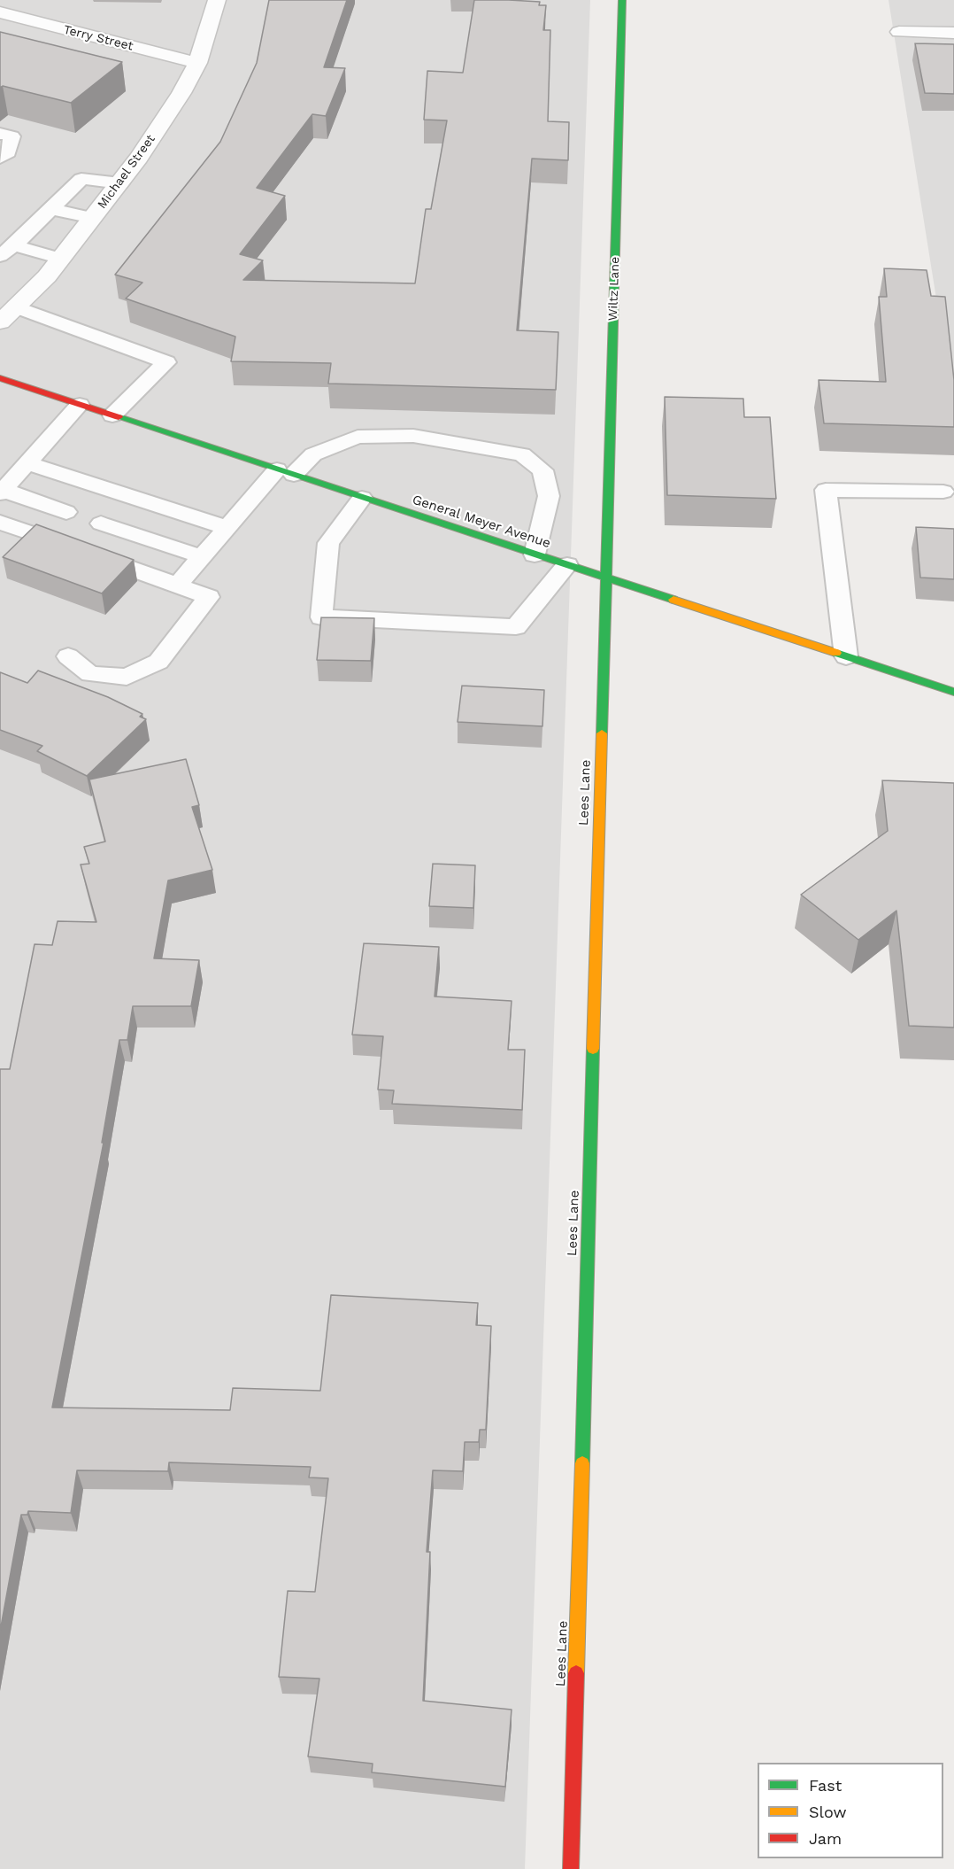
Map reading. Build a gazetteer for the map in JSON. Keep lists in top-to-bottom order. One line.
{"streets":{"street":["Terry Street","Michael Street","Wiltz Lane","General Meyer Avenue","Lees Lane"]},"crossings":[["Terry Street","Michael Street"],["Wiltz Lane","General Meyer Avenue"],["Wiltz Lane","Lees Lane"],["General Meyer Avenue","Lees Lane"]],"legend":["Fast","Slow","Jam"]}
